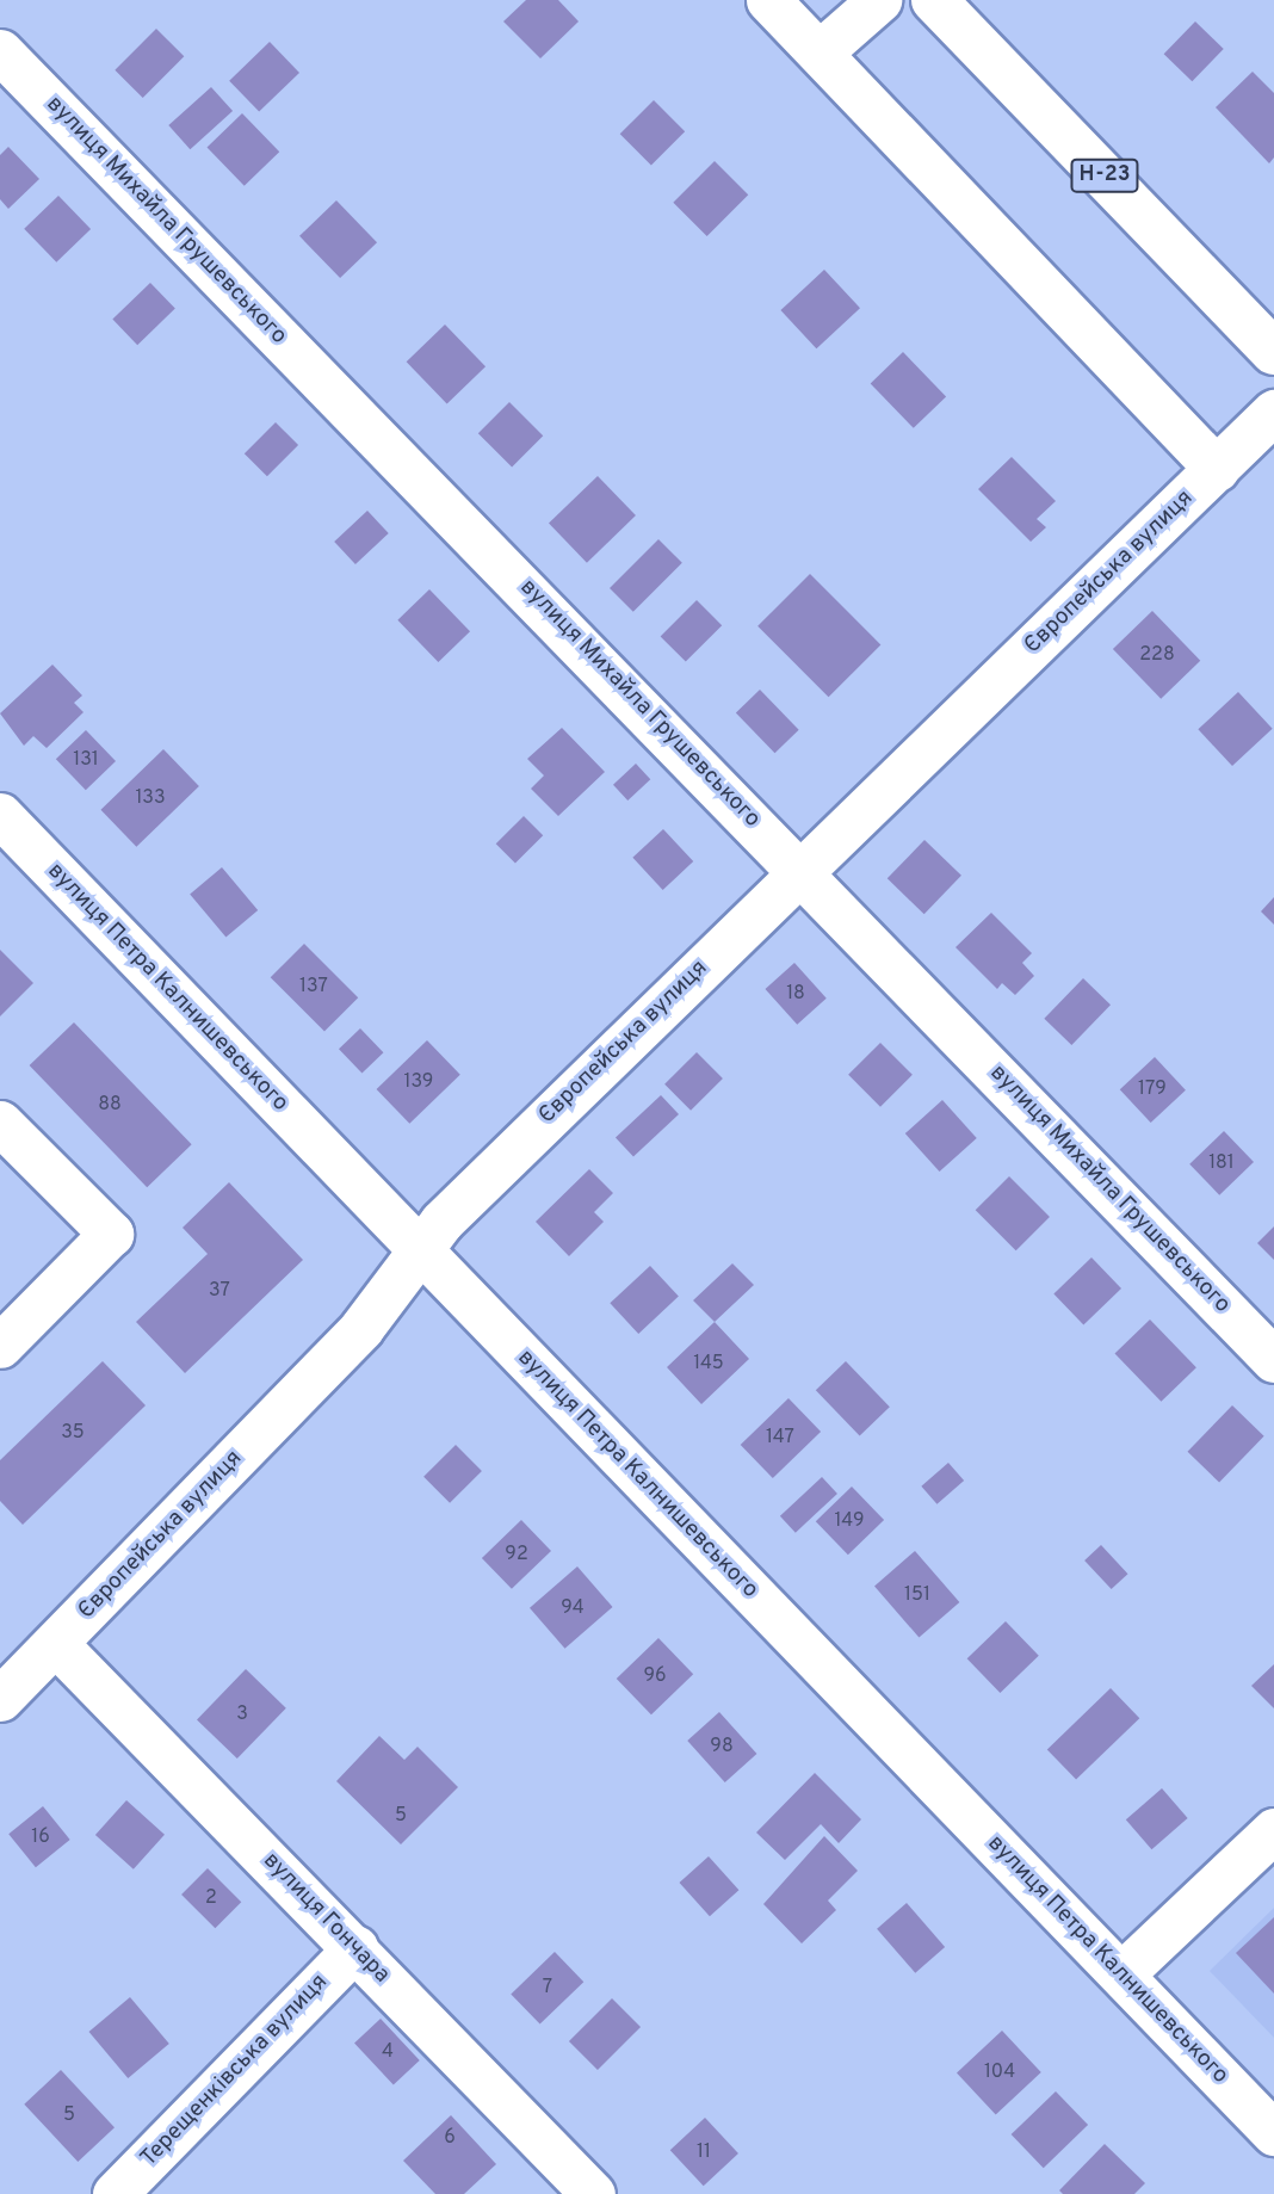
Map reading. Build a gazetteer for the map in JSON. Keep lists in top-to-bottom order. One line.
{"streets":{"main road":["Н-23"],"street":["вулиця Михайла Грушевського","Європейська вулиця","вулиця Петра Калнишевського","вулиця Гончара","Терещенківська вулиця"]},"crossings":[["вулиця Михайла Грушевського","Європейська вулиця"],["Європейська вулиця","вулиця Петра Калнишевського"],["Європейська вулиця","вулиця Гончара"],["вулиця Гончара","Терещенківська вулиця"]],"house_numbers":["228","131","133","137","18","139","179","88","181","37","145","35","147","149","92","151","94","96","3","98","5","16","2","7","4","104","5","6","11"]}
